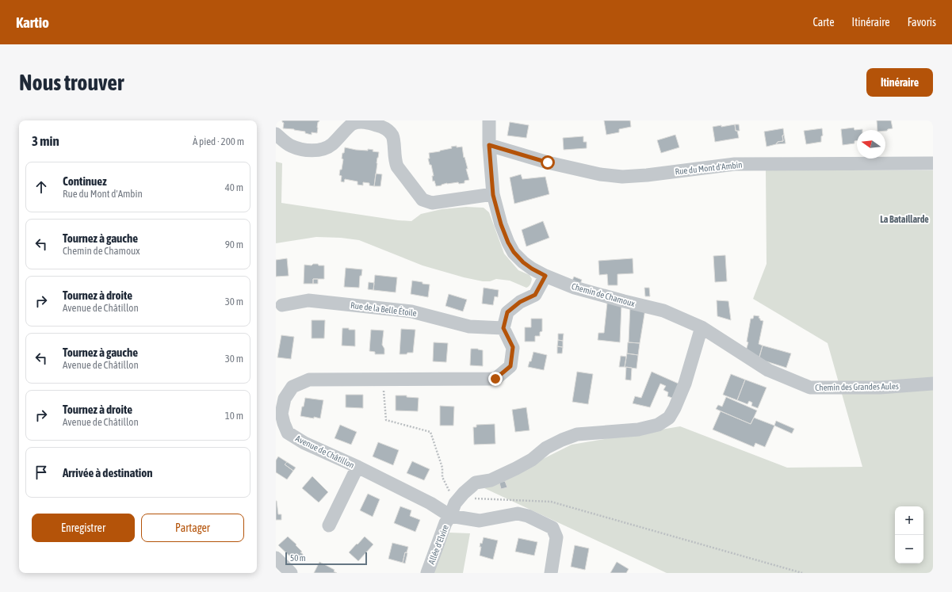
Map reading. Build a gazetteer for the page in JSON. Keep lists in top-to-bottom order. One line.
{"streets":{"street":["Rue du Mont d'Ambin","Chemin de Chamoux","Rue de la Belle Étoile","Chemin des Grandes Aules","Avenue de Châtillon","Allée d'Elvire"]},"crossings":[["Rue du Mont d'Ambin","Chemin de Chamoux"],["Chemin de Chamoux","Chemin des Grandes Aules"],["Rue de la Belle Étoile","Avenue de Châtillon"],["Avenue de Châtillon","Allée d'Elvire"]],"districts":["La Bataillarde"],"scale_bar":"50 m","north":"left","page":{"header":"Kartio","nav":["Carte","Itinéraire","Favoris"],"buttons":["Itinéraire",["Enregistrer","Partager"]],"title":"Nous trouver","heading":["3 min","À pied · 200 m"],"list":[["Continuez","Rue du Mont d'Ambin","40 m"],["Tournez à gauche","Chemin de Chamoux","90 m"],["Tournez à droite","Avenue de Châtillon","30 m"],["Tournez à gauche","Avenue de Châtillon","30 m"],["Tournez à droite","Avenue de Châtillon","10 m"],"Arrivée à destination"],"map_buttons":["+","−"],"scale":"50 m"}}
